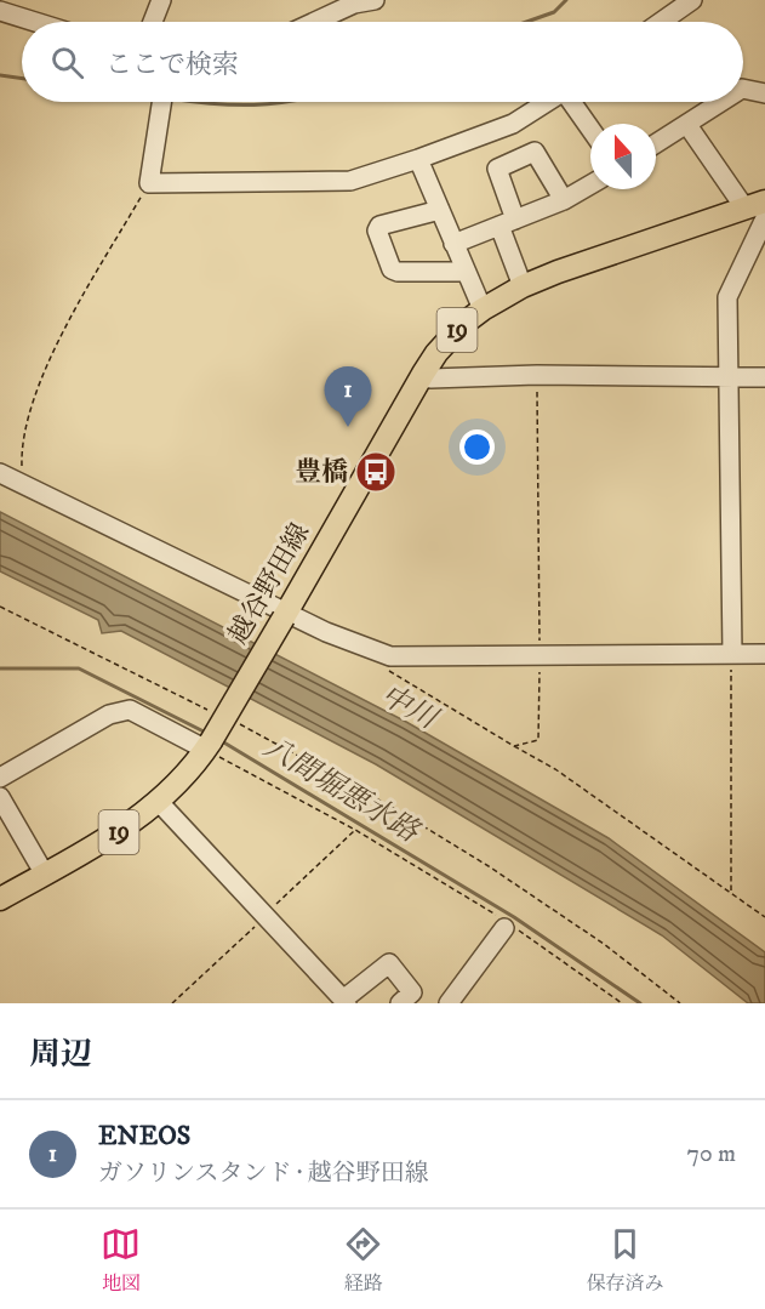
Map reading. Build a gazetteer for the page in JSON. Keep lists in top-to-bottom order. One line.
{"streets":{"main road":["19","越谷野田線"]},"water":["中川","八間堀悪水路"],"places":{"bus stop":["豊橋"]},"north":"top","page":{"search":"ここで検索","pins":"1","heading":"周辺","list":[{"mark":"1","name":"ENEOS","note":"ガソリンスタンド · 越谷野田線","value":"70 m"}],"nav":["地図","経路","保存済み"]}}
